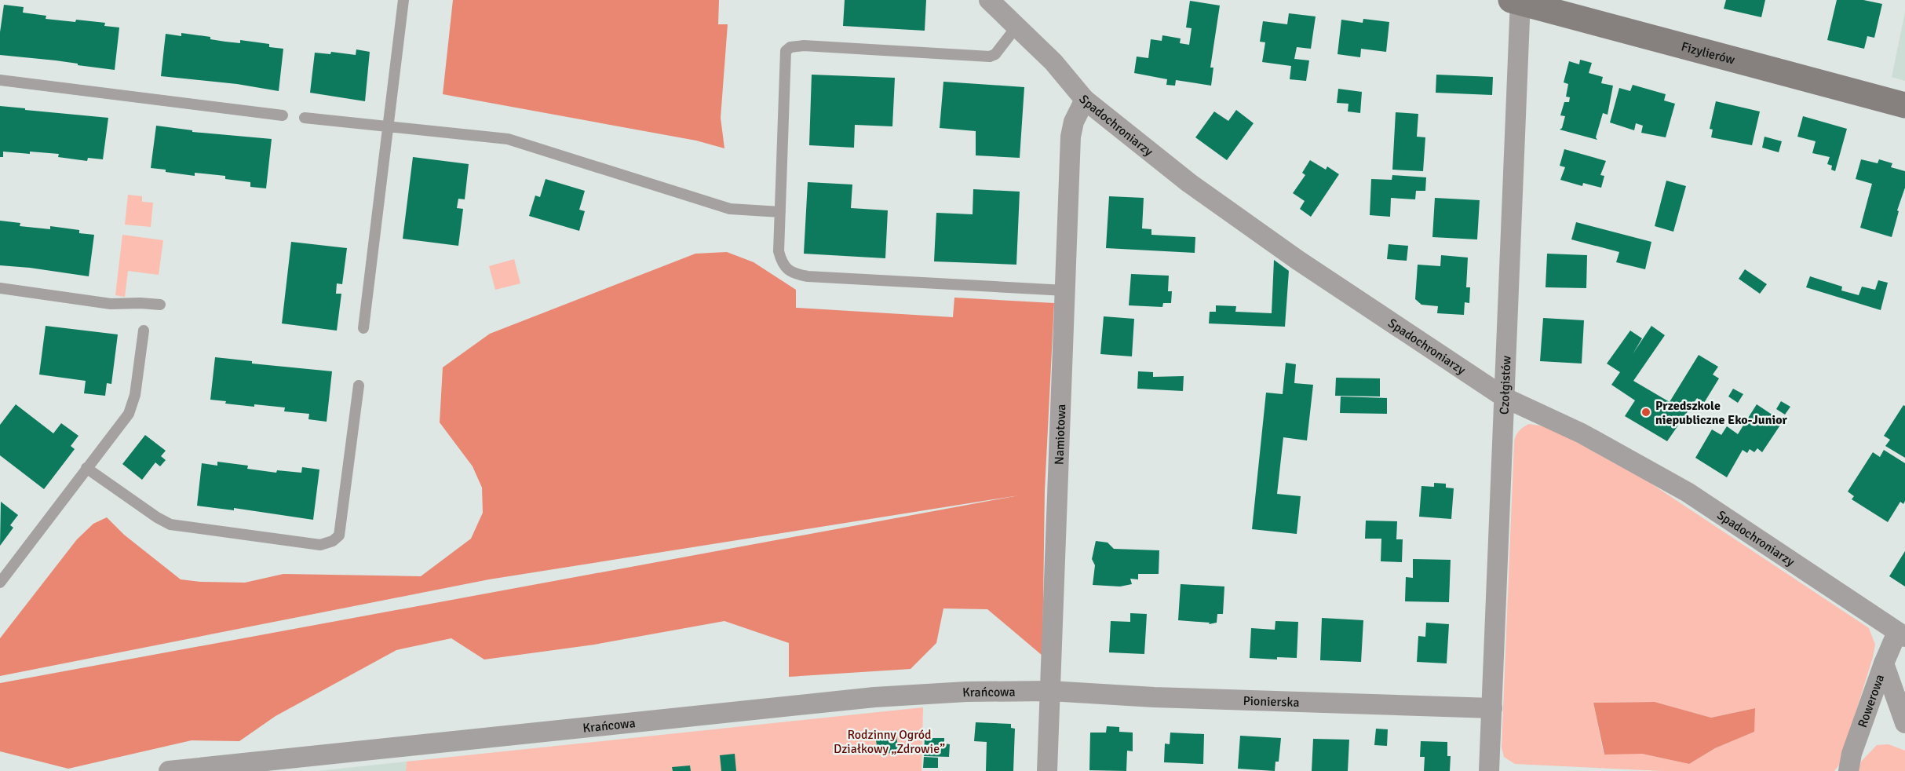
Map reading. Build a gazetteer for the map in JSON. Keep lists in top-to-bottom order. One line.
{"streets":{"street":["Fizylierów","Spadochroniarzy","Czołgistów","Namiotowa","Krańcowa","Rowerowa","Pionierska"]},"crossings":[["Fizylierów","Czołgistów"],["Spadochroniarzy","Czołgistów"],["Spadochroniarzy","Namiotowa"],["Spadochroniarzy","Rowerowa"],["Czołgistów","Pionierska"],["Namiotowa","Krańcowa"],["Namiotowa","Pionierska"],["Krańcowa","Pionierska"]],"parks":["Rodzinny Ogród Działkowy „Zdrowie”"],"places":["Przedszkole niepubliczne Eko-Junior"]}
